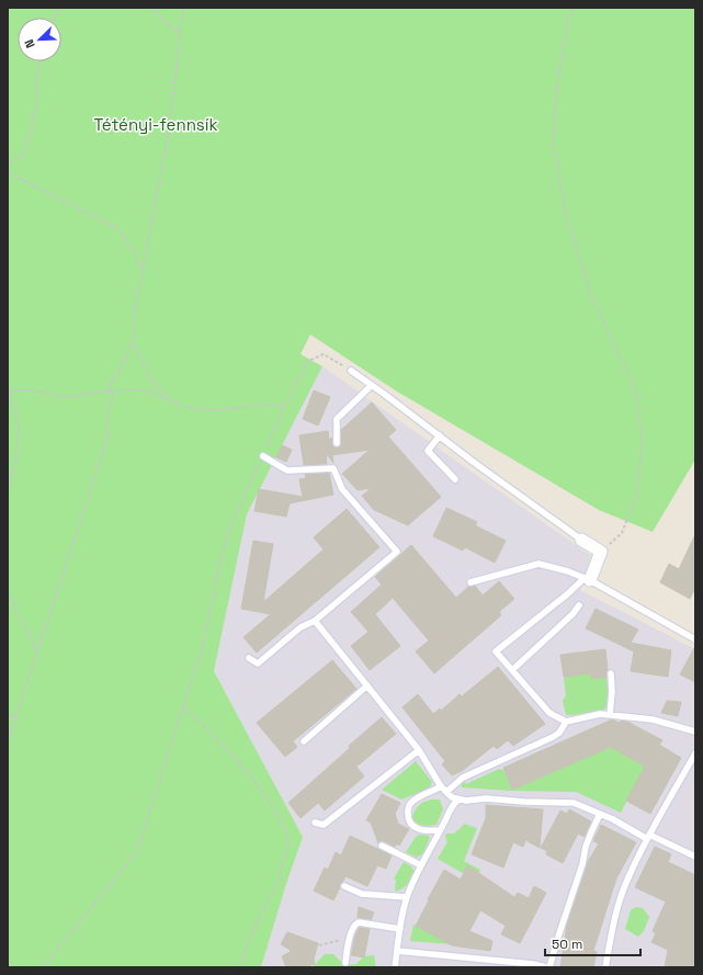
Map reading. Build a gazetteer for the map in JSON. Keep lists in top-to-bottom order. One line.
{"parks":["Tétényi-fennsík"],"scale_bar":"50 m","north":"bottom left"}
